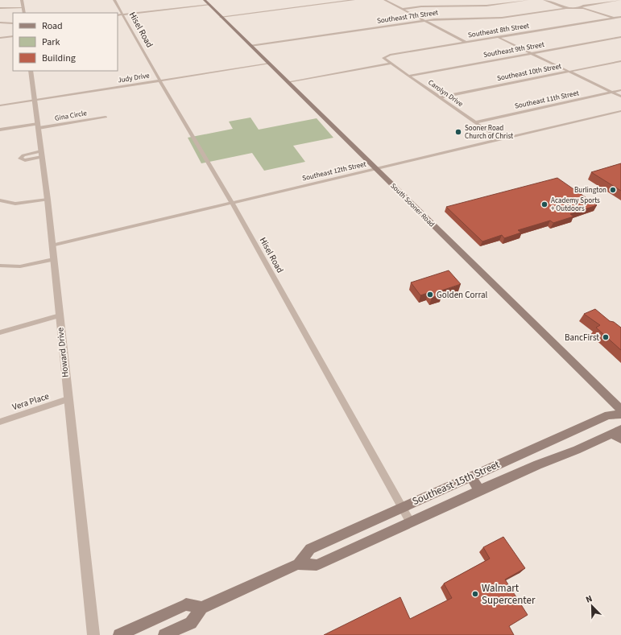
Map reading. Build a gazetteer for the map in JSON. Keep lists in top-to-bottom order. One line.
{"streets":{"main road":["South Sooner Road","Southeast 15th Street"],"street":["Southeast 7th Street","Hisel Road","Southeast 8th Street","Southeast 9th Street","Southeast 10th Street","Judy Drive","Carolyn Drive","Southeast 11th Street","Gina Circle","Southeast 12th Street","Howard Drive","Vera Place"]},"crossings":[["Southeast 7th Street","South Sooner Road"],["Hisel Road","Judy Drive"],["Hisel Road","Southeast 12th Street"],["Hisel Road","Southeast 15th Street"],["Southeast 8th Street","Carolyn Drive"],["Southeast 9th Street","Carolyn Drive"],["Southeast 10th Street","Carolyn Drive"],["Judy Drive","South Sooner Road"],["Judy Drive","Howard Drive"],["Carolyn Drive","Southeast 11th Street"],["Carolyn Drive","Southeast 12th Street"],["Gina Circle","Howard Drive"],["Southeast 12th Street","South Sooner Road"],["Southeast 12th Street","Howard Drive"],["Howard Drive","Vera Place"]],"places":["Sooner Road Church of Christ","Burlington","Academy Sports + Outdoors","Golden Corral","BancFirst","Walmart Supercenter"],"legend":["Road","Park","Building"],"north":"top left"}
